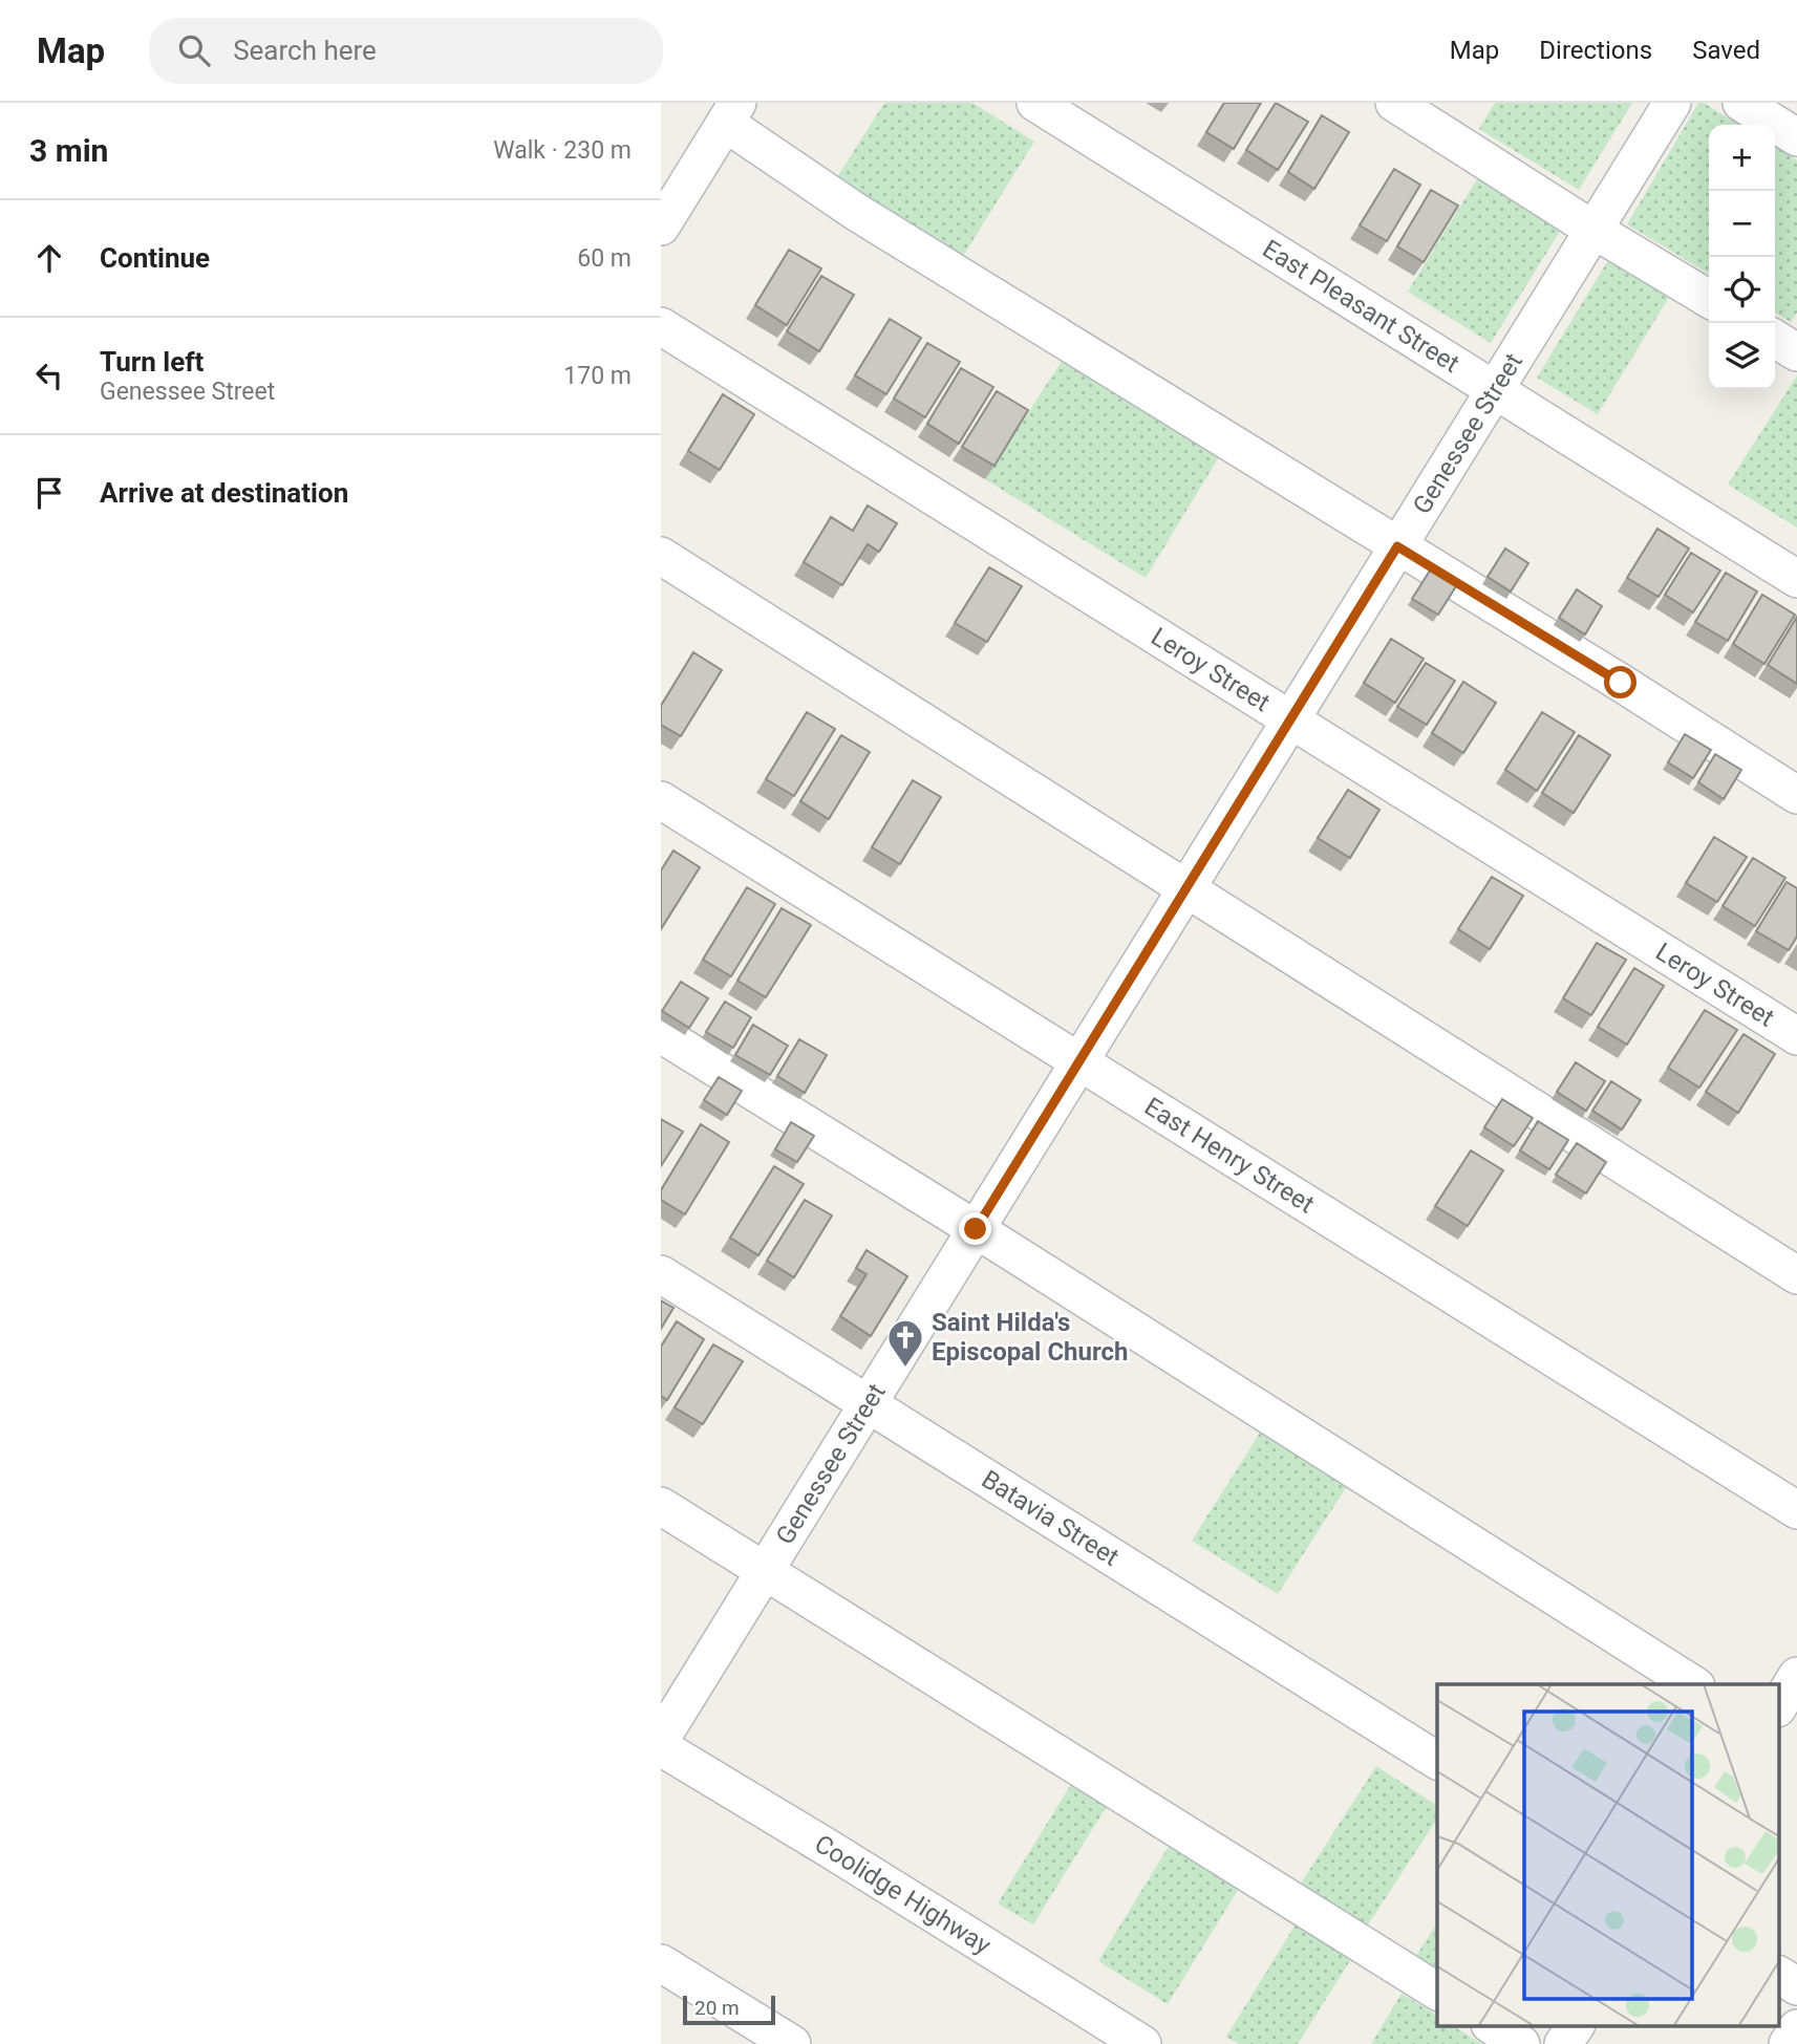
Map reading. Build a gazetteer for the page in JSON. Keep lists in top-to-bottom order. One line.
{"streets":{"street":["East Pleasant Street","Genessee Street","Leroy Street","East Henry Street","Batavia Street","Coolidge Highway"]},"crossings":[["East Pleasant Street","Genessee Street"],["Genessee Street","Leroy Street"],["Genessee Street","East Henry Street"],["Genessee Street","Batavia Street"]],"places":{"church":["Saint Hilda's Episcopal Church"]},"scale_bar":"20 m","page":{"header":"Map","search":"Search here","nav":["Map","Directions","Saved"],"heading":["3 min","Walk · 230 m"],"map_buttons":["+","−"],"list":[["Continue","60 m"],["Turn left","Genessee Street","170 m"],"Arrive at destination"],"scale":"20 m"}}
